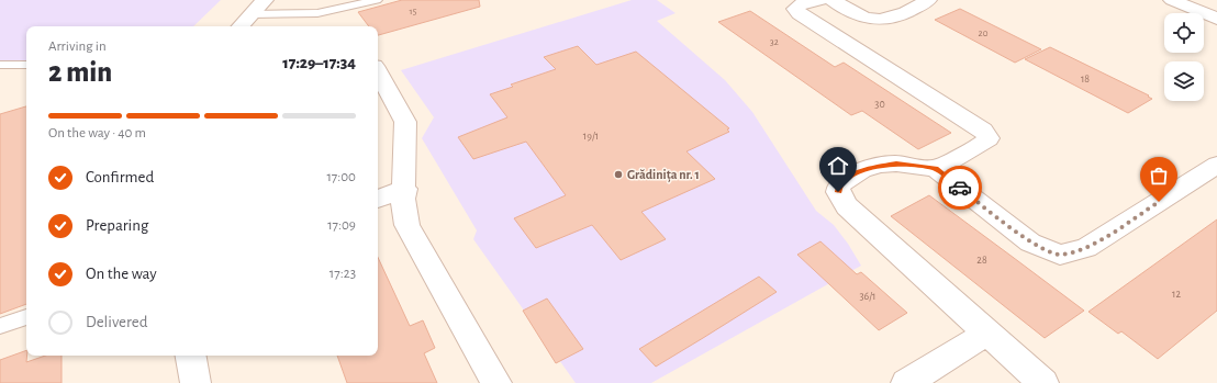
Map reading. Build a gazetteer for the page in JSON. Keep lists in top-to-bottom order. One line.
{"places":["Grădinița nr. 1"],"house_numbers":["15","20","32","18","30","19/1","28","12","36/1"],"page":{"heading":["2 min","Arriving in","17:29–17:34"],"bar":"On the way · 40 m","list":[["Confirmed","17:00"],["Preparing","17:09"],["On the way","17:23"],"Delivered"]}}
